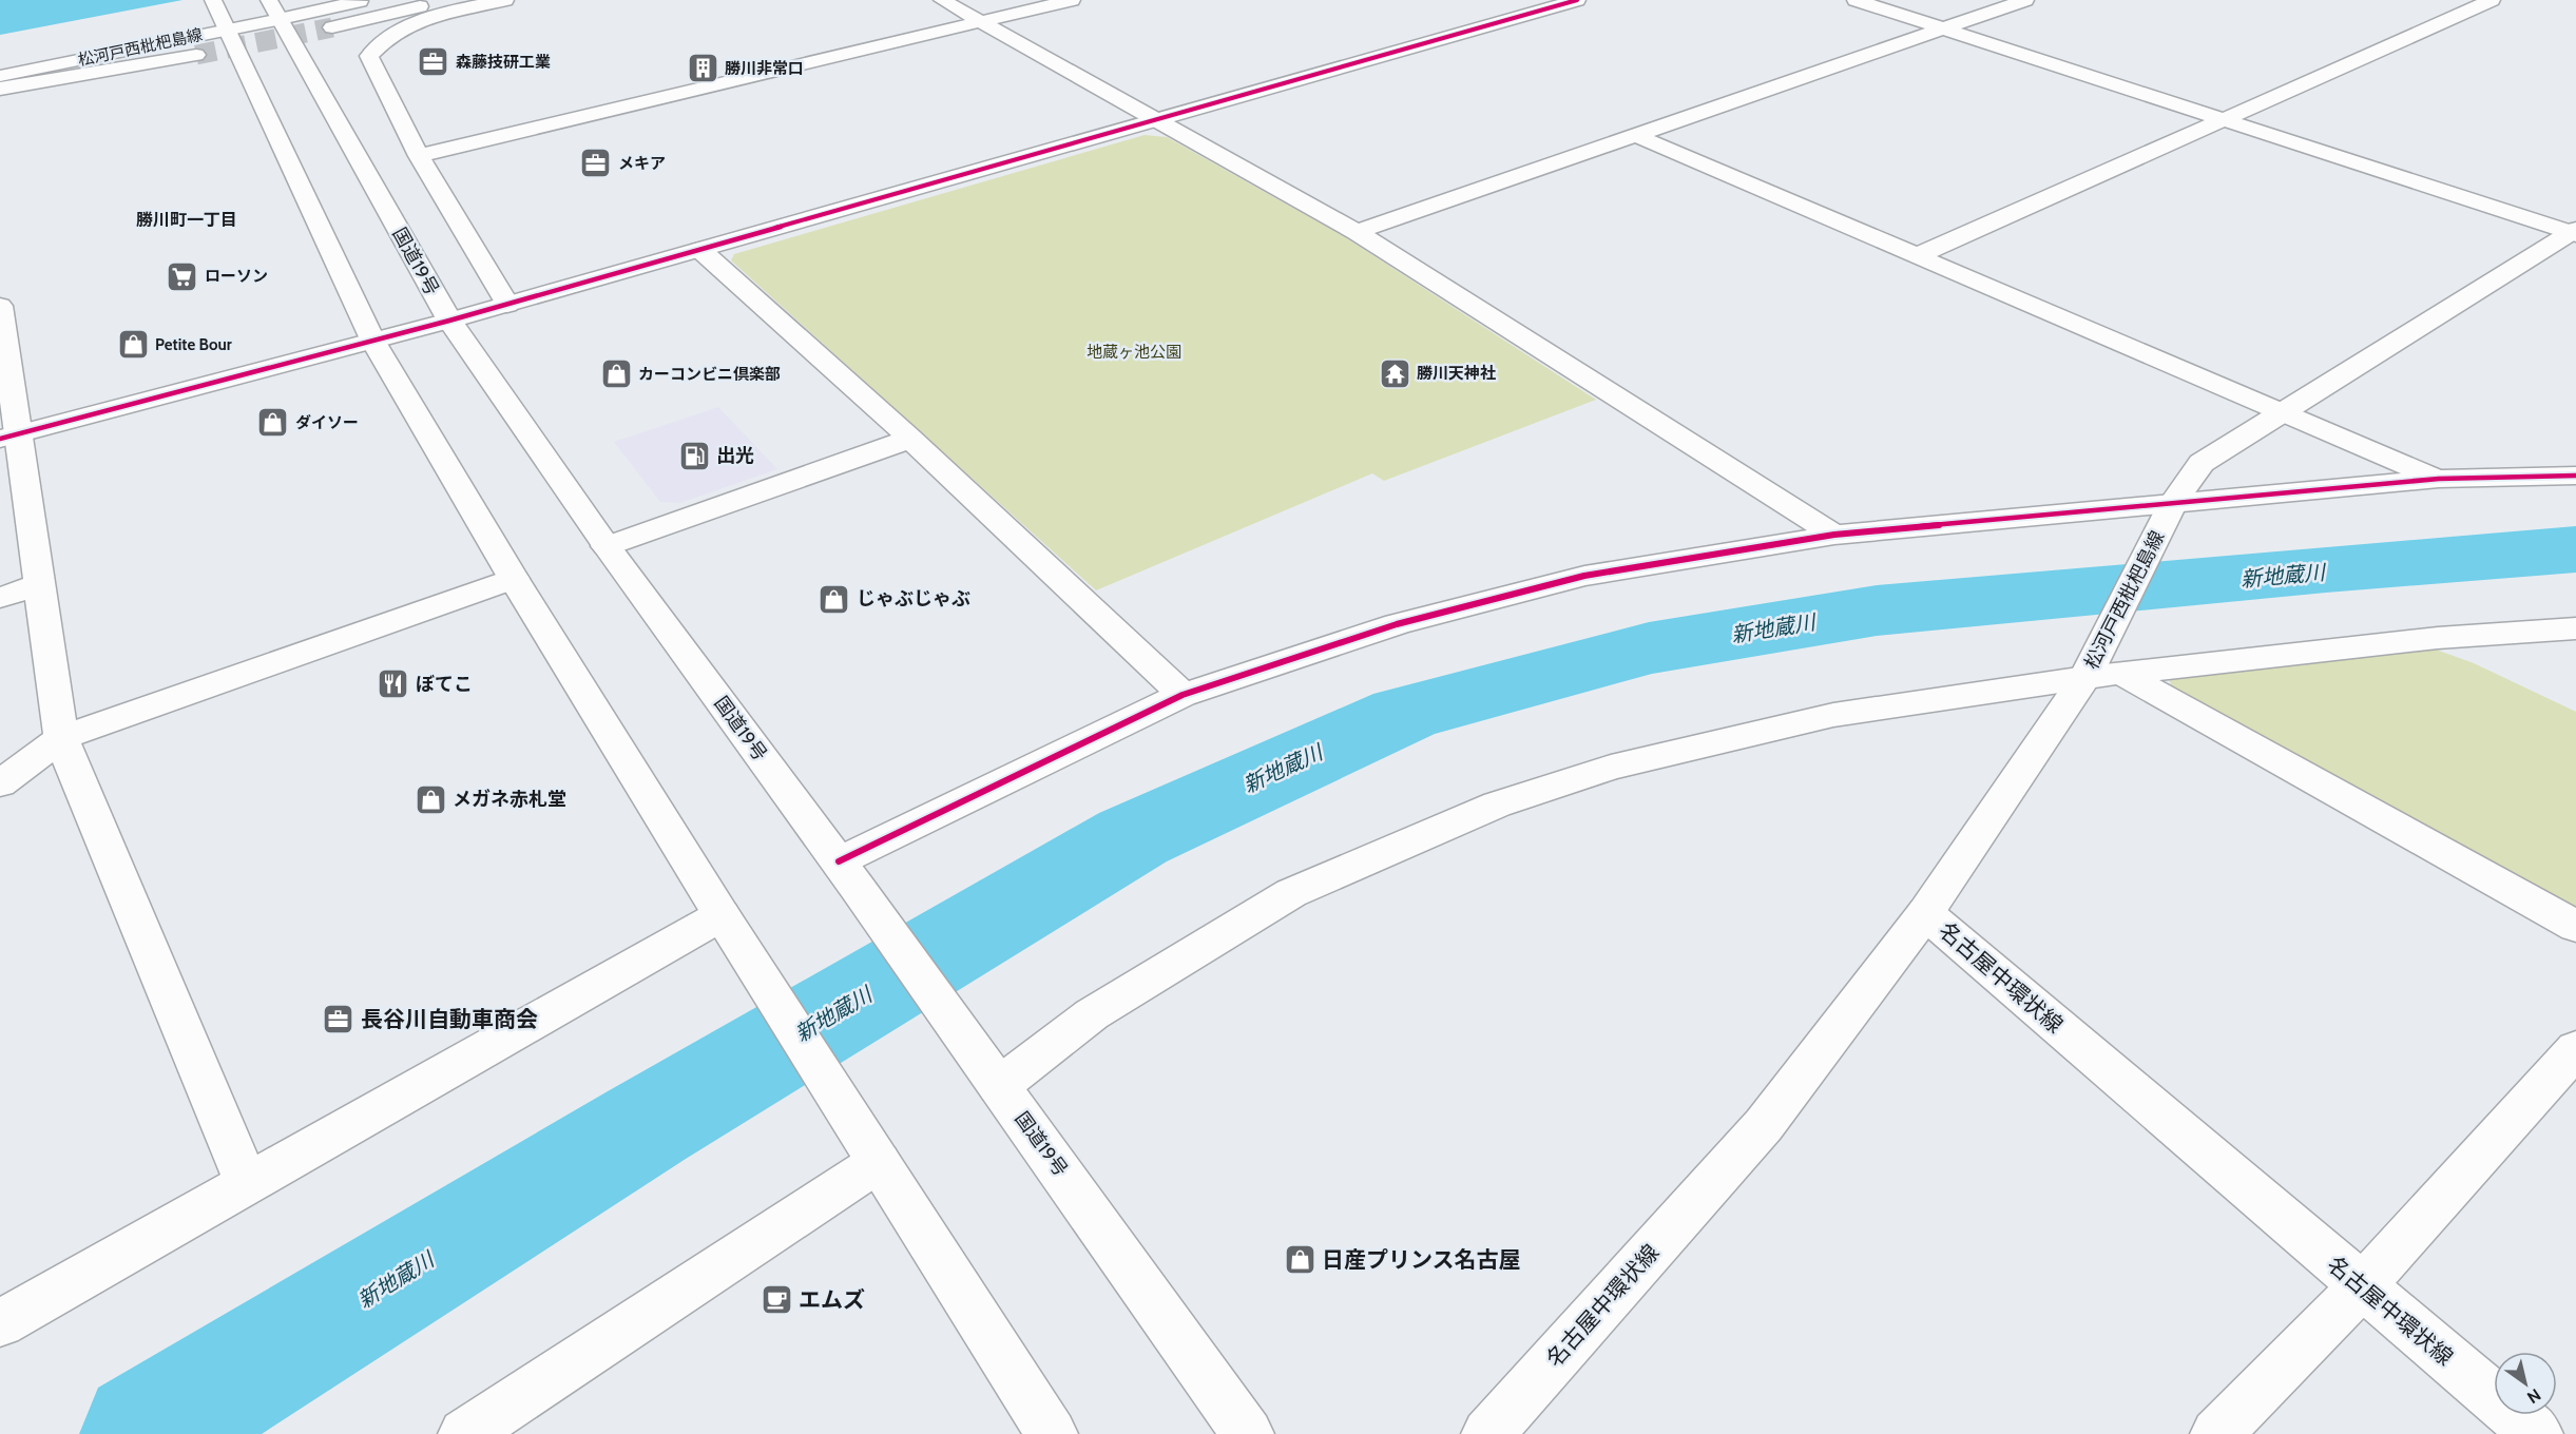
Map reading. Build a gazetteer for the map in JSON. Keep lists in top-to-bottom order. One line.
{"streets":{"main road":["松河戸西枇杷島線","国道19号","名古屋中環状線"]},"crossings":[["松河戸西枇杷島線","国道19号"],["松河戸西枇杷島線","名古屋中環状線"]],"districts":["勝川町一丁目"],"water":["新地蔵川"],"parks":["地蔵ヶ池公園"],"places":{"office":["森藤技研工業","メキア","長谷川自動車商会"],"building":["勝川非常口"],"supermarket":["ローソン"],"shop":["Petite Bour","カーコンビニ倶楽部","ダイソー","じゃぶじゃぶ","メガネ赤札堂","日産プリンス名古屋"],"temple":["勝川天神社"],"fuel station":["出光"],"restaurant":["ぼてこ"],"cafe":["エムズ"]},"north":"bottom right"}
